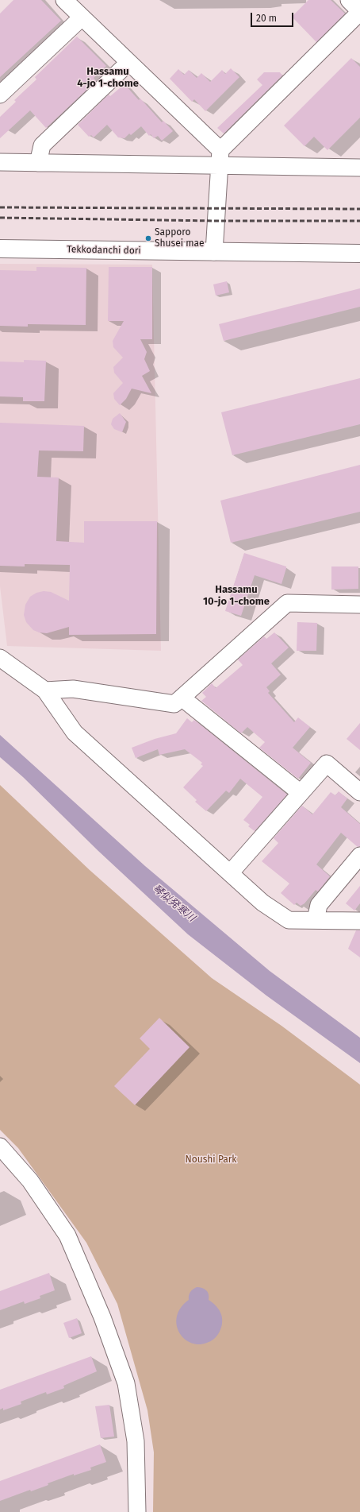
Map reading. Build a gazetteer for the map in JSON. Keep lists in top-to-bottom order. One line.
{"streets":{"street":["Tekkodanchi dori"]},"districts":["Hassamu 4-jo 1-chome","Hassamu 10-jo 1-chome"],"water":["琴似発寒川"],"parks":["Noushi Park"],"places":["Sapporo Shusei mae"],"scale_bar":"20 m"}
